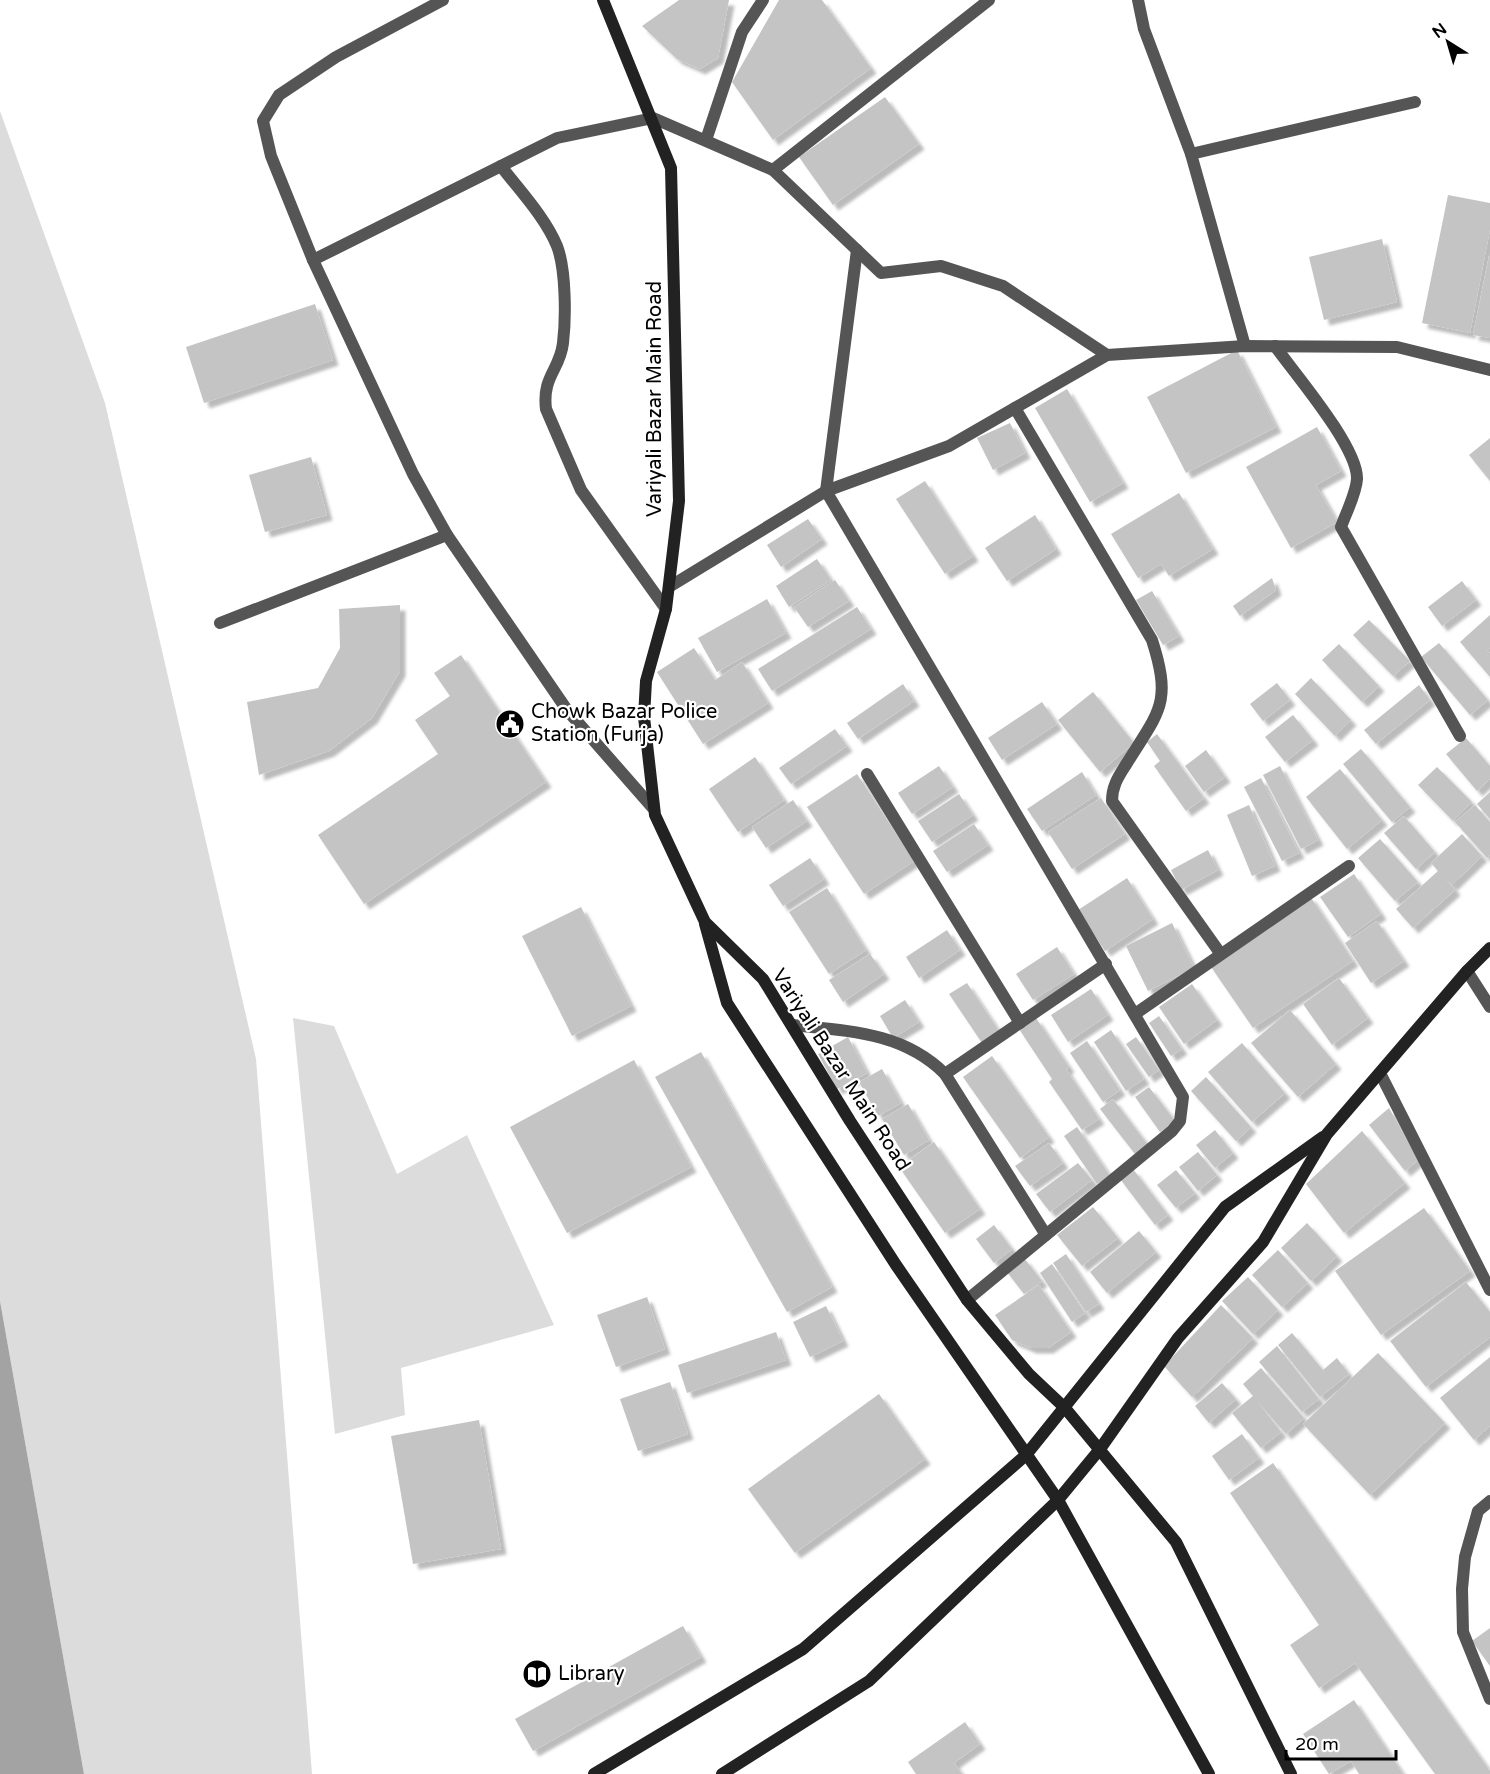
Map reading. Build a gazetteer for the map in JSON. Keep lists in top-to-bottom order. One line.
{"streets":{"main road":["Variyali Bazar Main Road"]},"places":{"public building":["Chowk Bazar Police Station (Furja)"],"library":["Library"]},"scale_bar":"20 m","north":"top left"}
